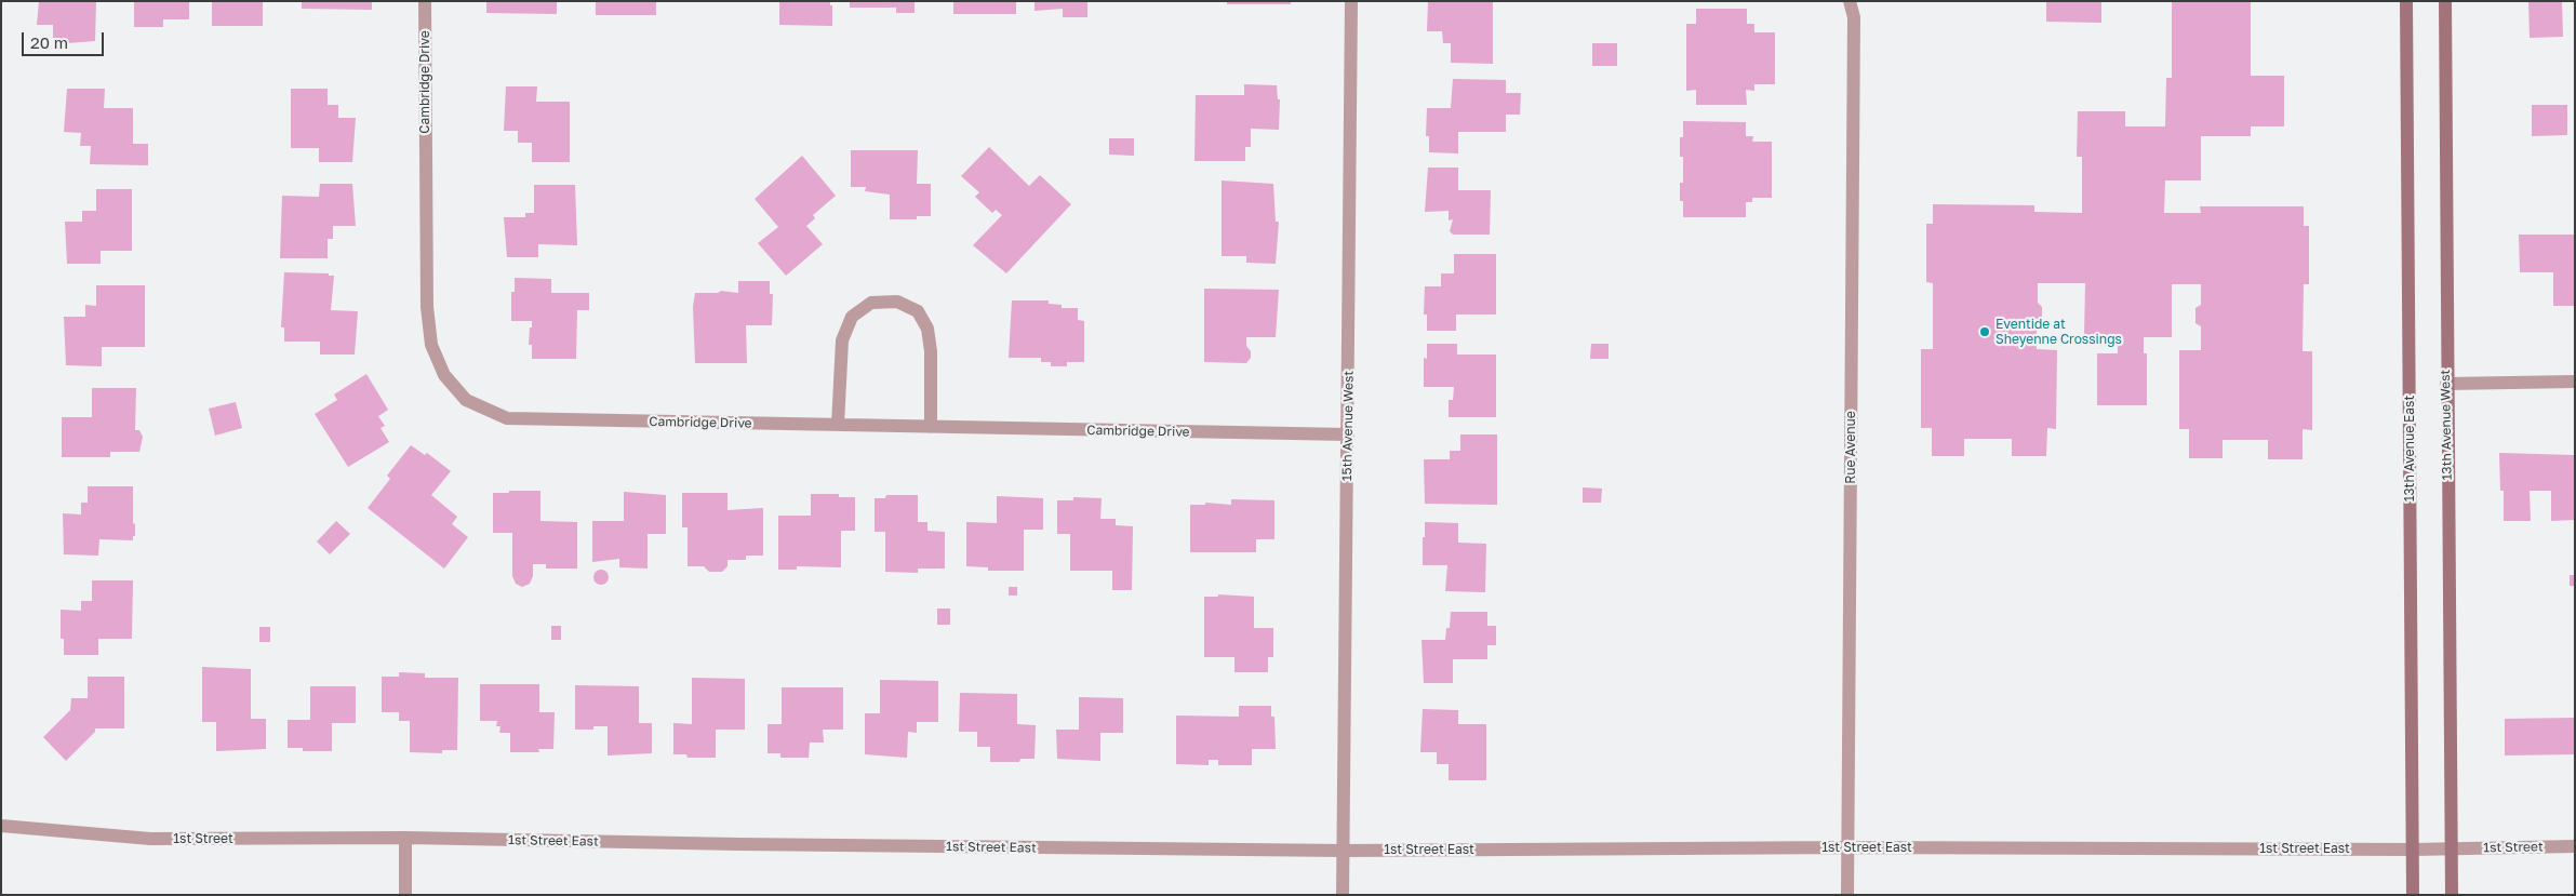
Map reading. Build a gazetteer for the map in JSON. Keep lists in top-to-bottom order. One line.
{"streets":{"main road":["13th Avenue West","13th Avenue East"],"street":["Cambridge Drive","15th Avenue West","Rue Avenue","1st Street","1st Street East"]},"crossings":[["Cambridge Drive","15th Avenue West"],["13th Avenue West","1st Street"],["13th Avenue West","1st Street East"],["15th Avenue West","1st Street East"],["Rue Avenue","1st Street East"],["13th Avenue East","1st Street East"],["1st Street","1st Street East"]],"places":["Eventide at Sheyenne Crossings"],"scale_bar":"20 m"}
